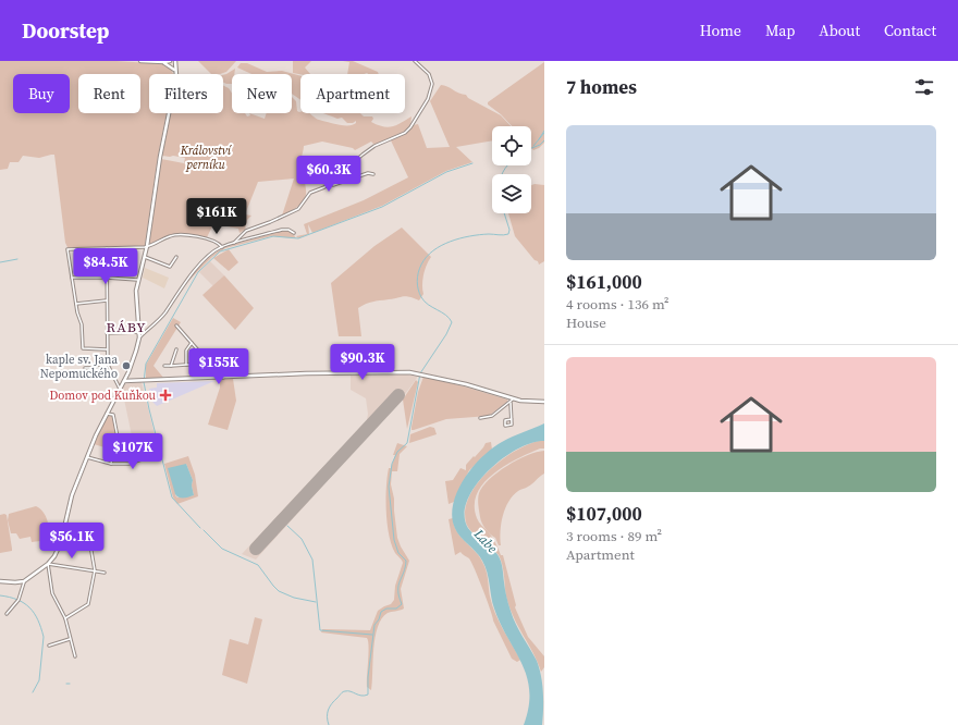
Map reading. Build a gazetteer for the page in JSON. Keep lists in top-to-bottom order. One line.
{"districts":["RÁBY"],"water":["Labe"],"parks":["Království perníku"],"places":{"other":["kaple sv. Jana Nepomuckého"],"health":["Domov pod Kuňkou"]},"page":{"header":"Doorstep","nav":["Home","Map","About","Contact"],"heading":"7 homes","chip":["Buy","Rent","Filters","New","Apartment"],"list":[{"name":"$161,000","note":"4 rooms · 136 m² · House"},{"name":"$107,000","note":"3 rooms · 89 m² · Apartment"}],"price":["$60.3K","$161K","$84.5K","$90.3K","$155K","$107K","$56.1K"]}}
